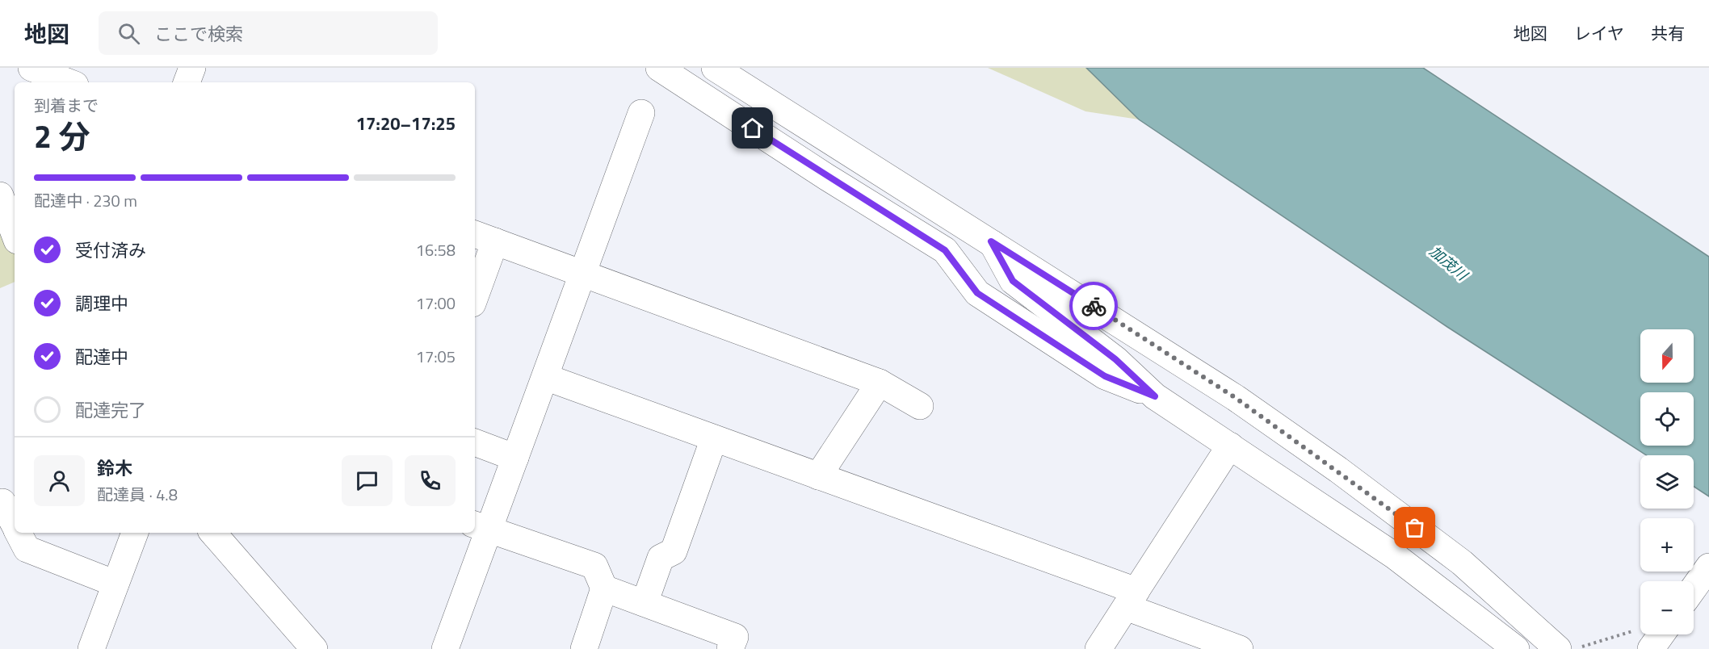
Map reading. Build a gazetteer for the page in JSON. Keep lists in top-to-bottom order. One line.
{"water":["加茂川"],"north":"bottom","page":{"header":"地図","search":"ここで検索","nav":["地図","レイヤ","共有"],"heading":["2 分","到着まで","17:20–17:25"],"panel":["鈴木","配達員 · 4.8"],"bar":"配達中 · 230 m","list":[["受付済み","16:58"],["調理中","17:00"],["配達中","17:05"],"配達完了"],"map_buttons":["+","−"]}}
